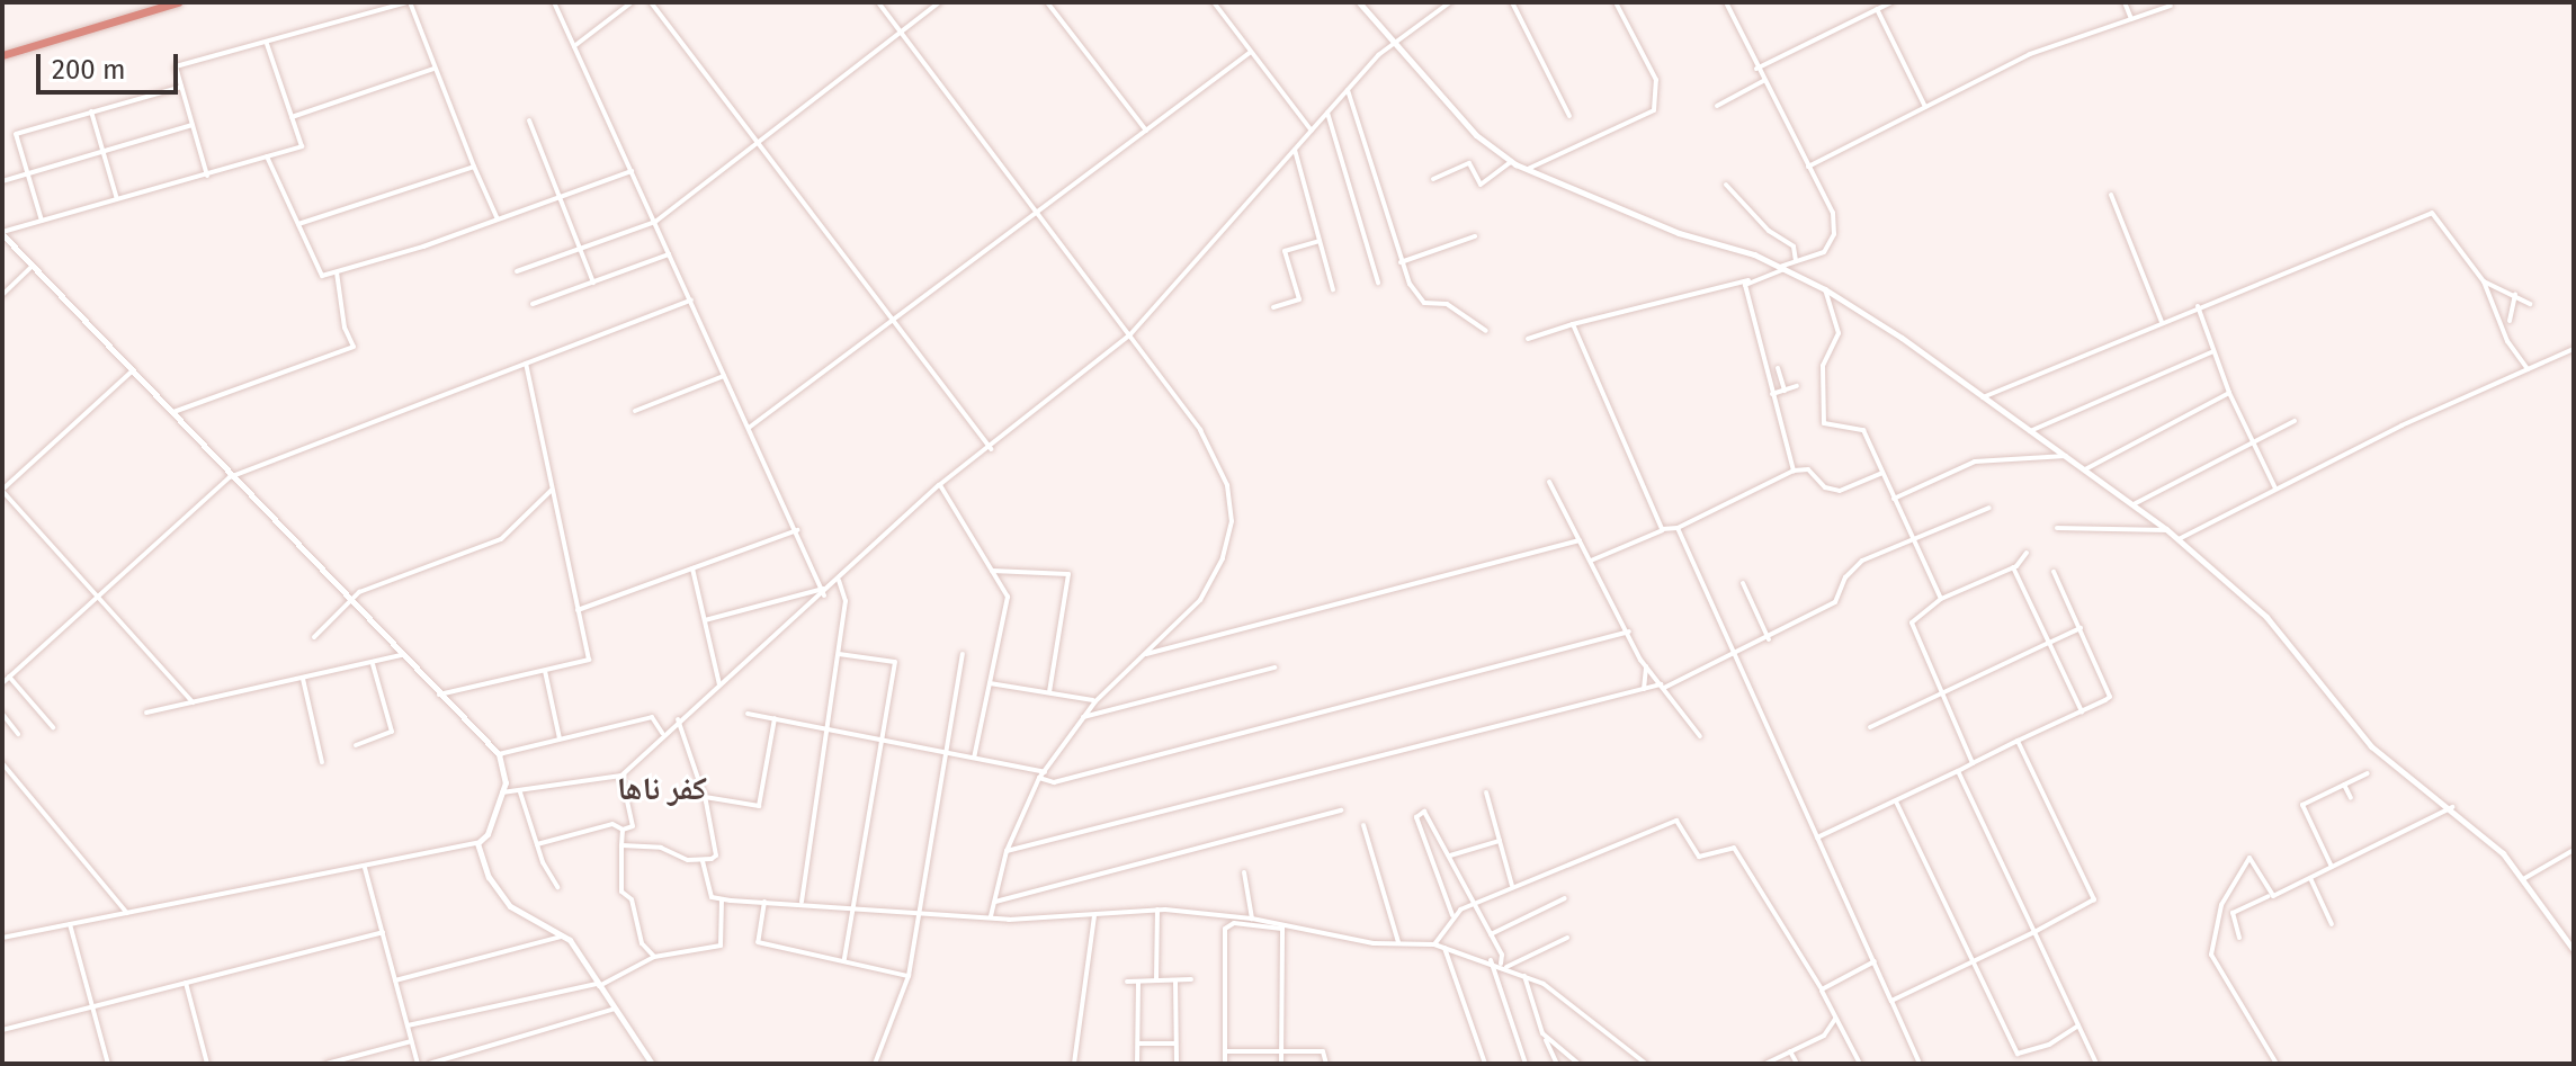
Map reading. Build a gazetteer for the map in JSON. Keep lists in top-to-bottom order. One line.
{"districts":["كفر ناها"],"scale_bar":"200 m"}
